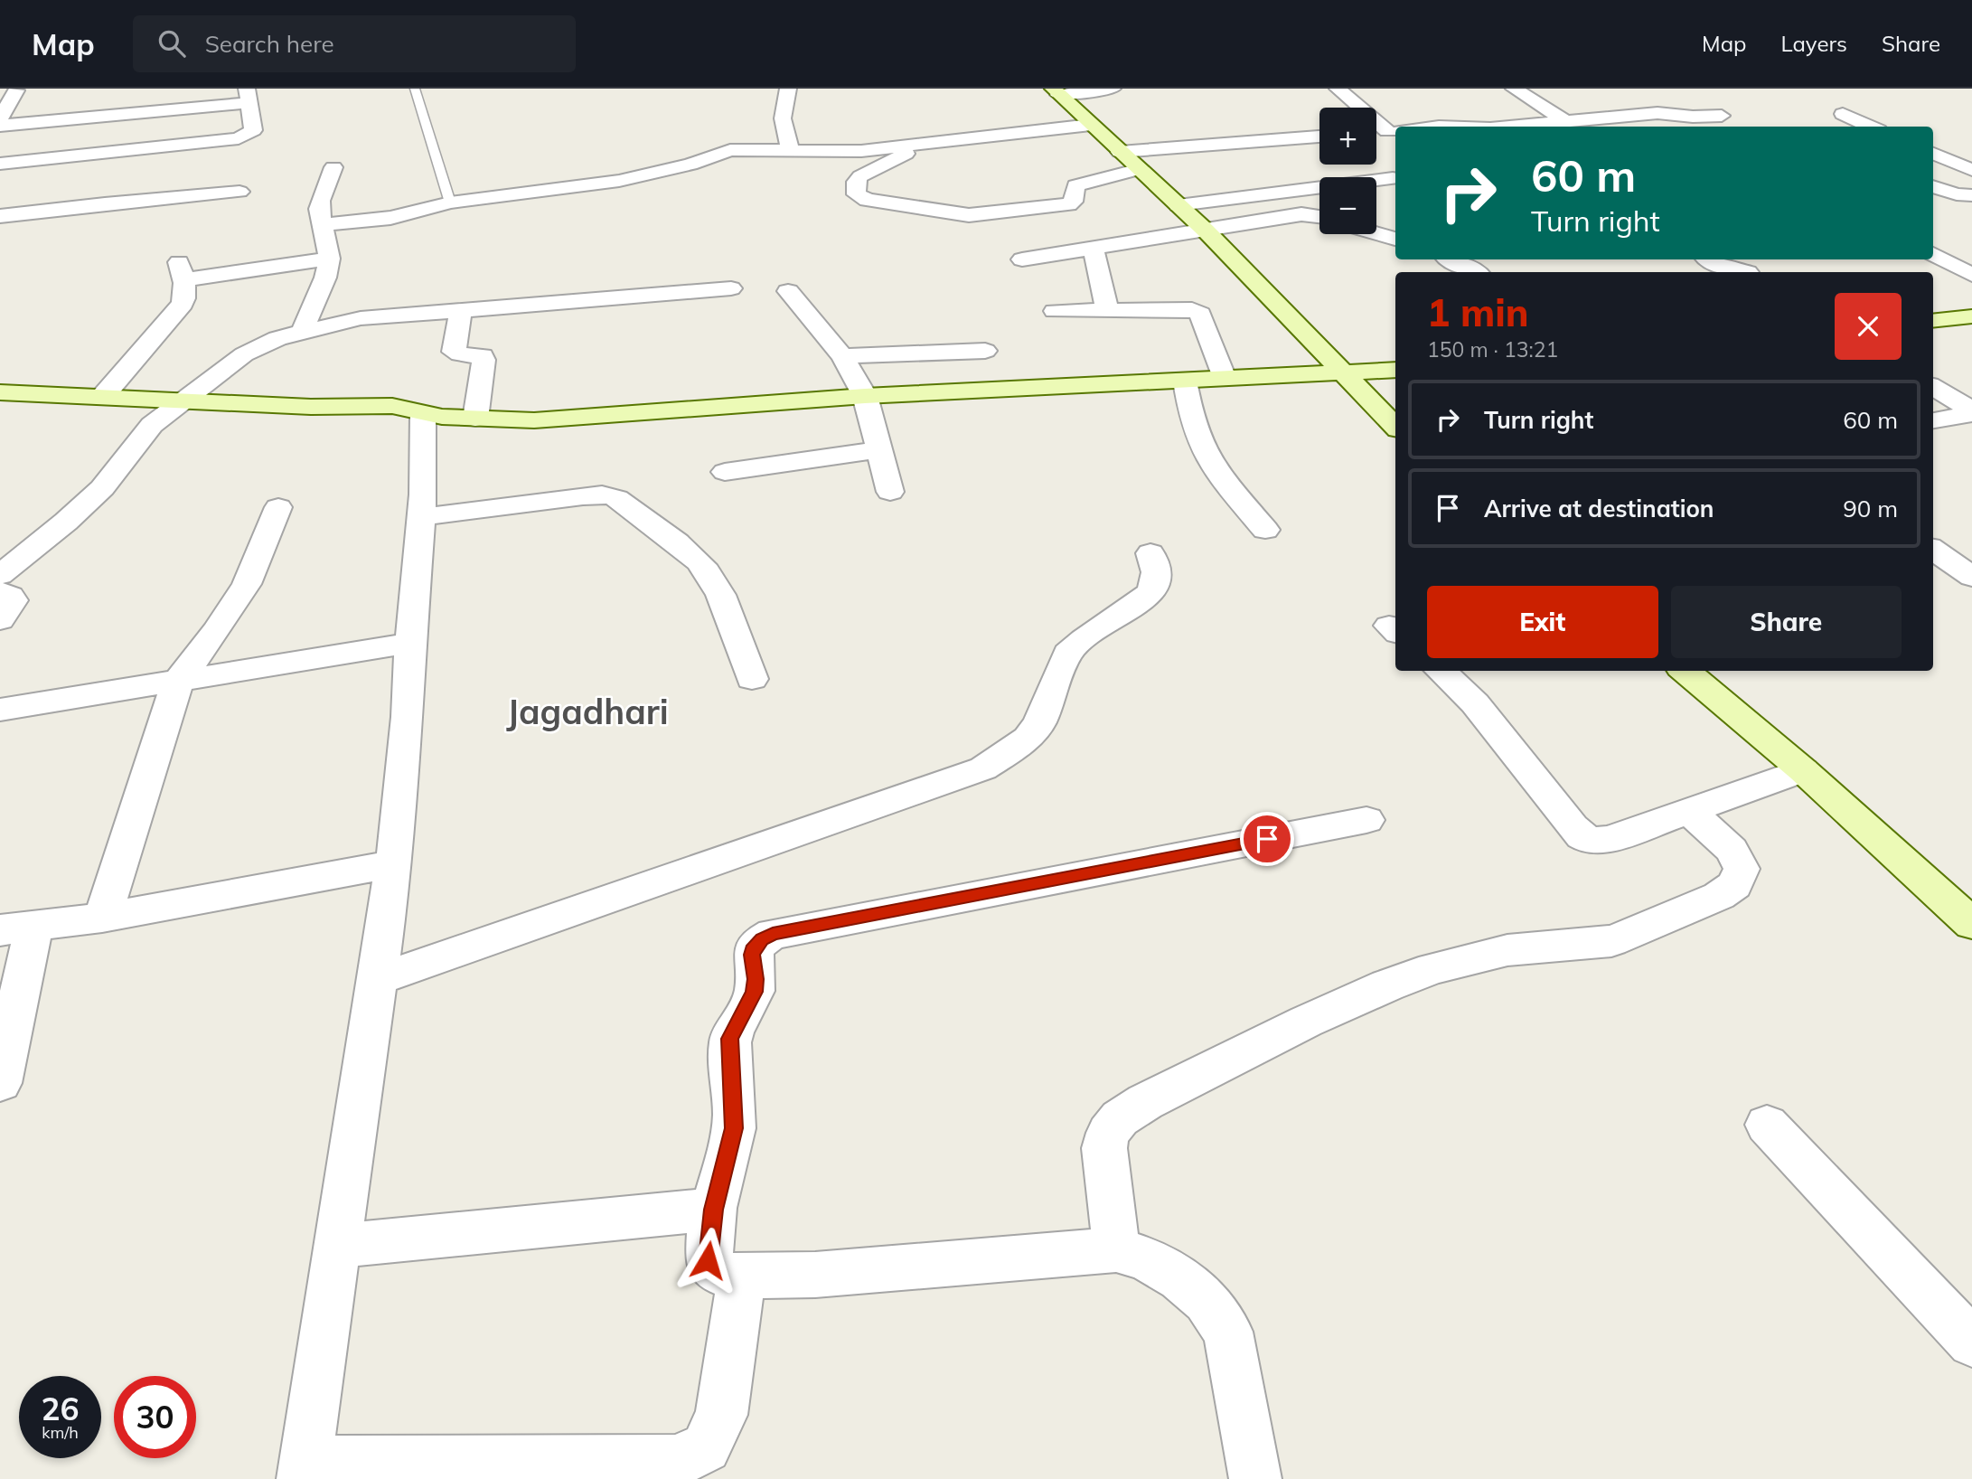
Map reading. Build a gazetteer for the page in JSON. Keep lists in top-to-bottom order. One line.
{"districts":["Jagadhari"],"page":{"header":"Map","search":"Search here","nav":["Map","Layers","Share"],"map_buttons":["+","−"],"turn":["60 m","Turn right"],"heading":["1 min","150 m · 13:21"],"list":[{"name":"Turn right","value":"60 m"},{"name":"Arrive at destination","value":"90 m"}],"buttons":["Exit","Share"],"speed":"26 km/h","limit":"30"}}
